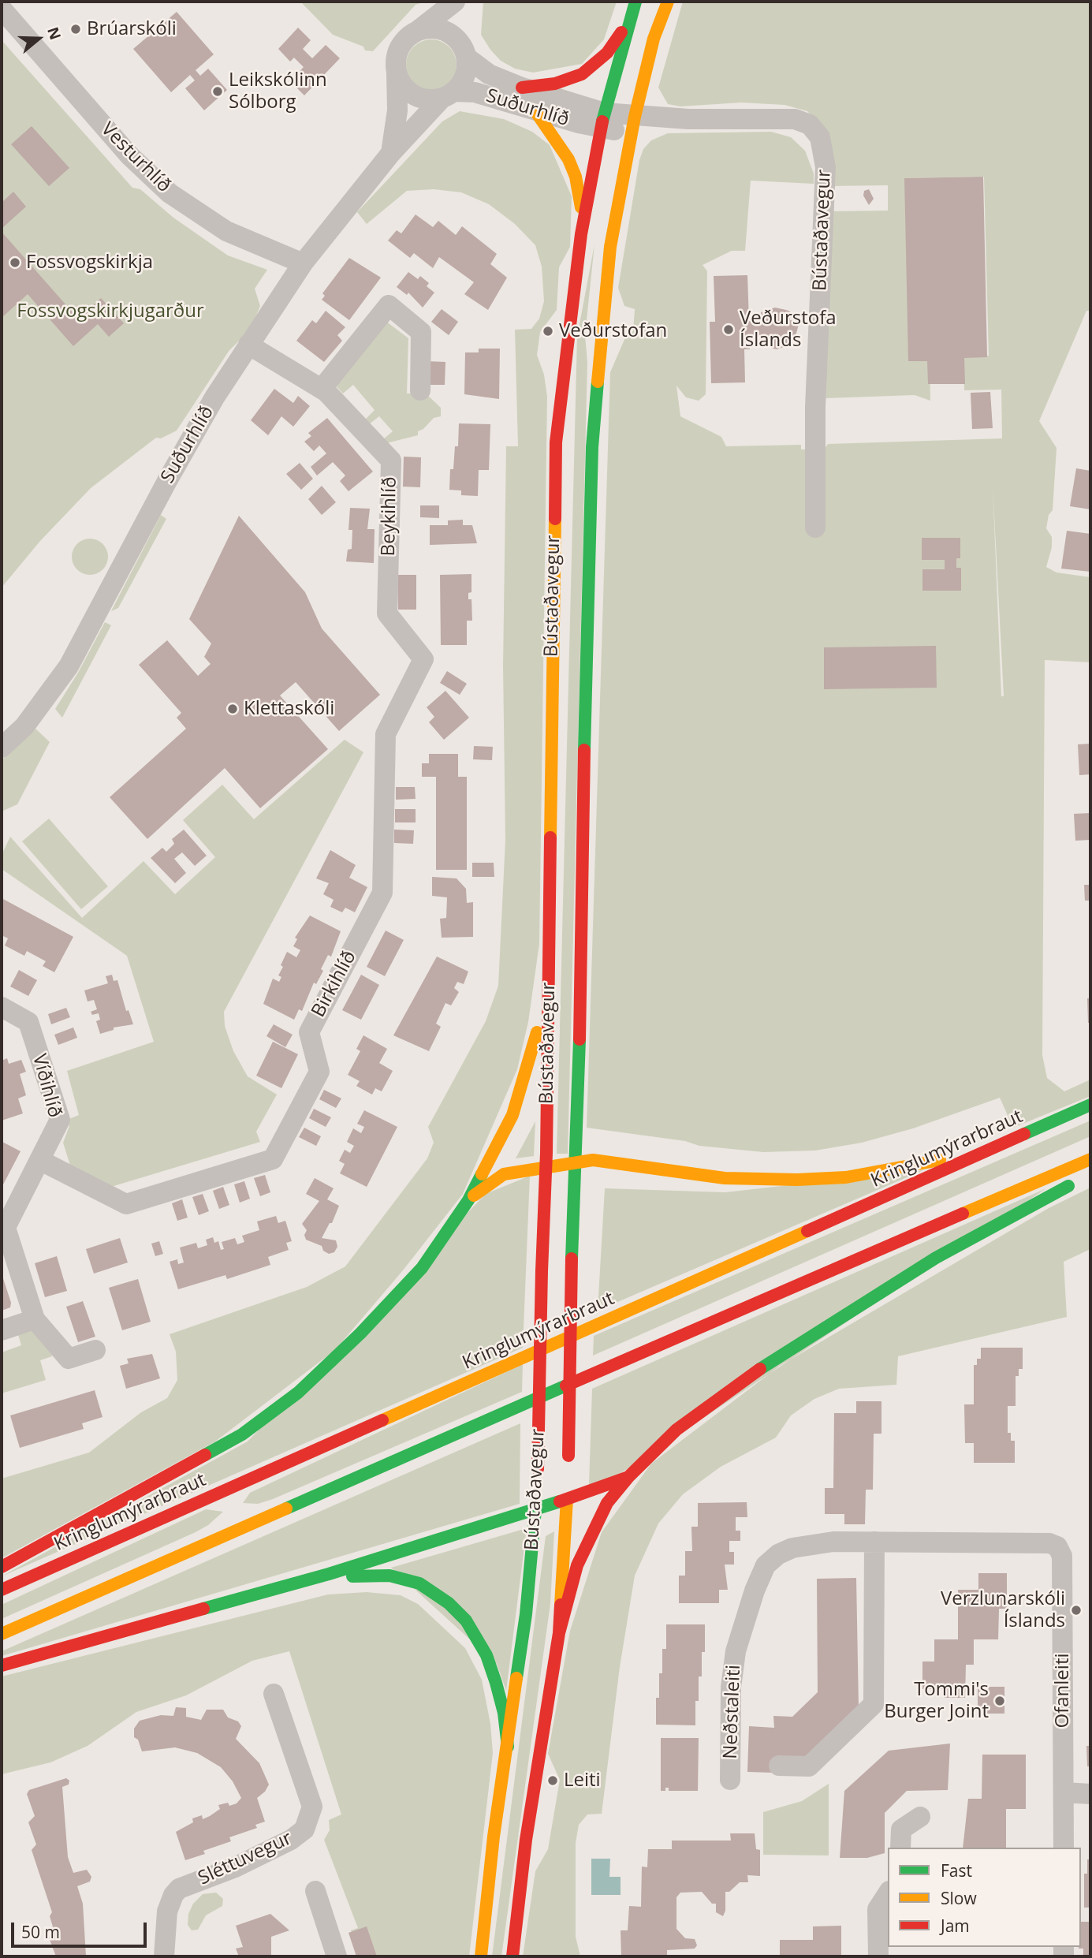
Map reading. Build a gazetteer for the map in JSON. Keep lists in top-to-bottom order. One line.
{"streets":{"main road":["Bústaðavegur","Kringlumýrarbraut"],"street":["Suðurhlíð","Vesturhlíð","Beykihlíð","Birkihlíð","Víðihlíð","Ofanleiti","Neðstaleiti","Sléttuvegur"]},"crossings":[["Suðurhlíð","Vesturhlíð"],["Suðurhlíð","Bústaðavegur"],["Suðurhlíð","Beykihlíð"],["Beykihlíð","Birkihlíð"],["Birkihlíð","Víðihlíð"],["Ofanleiti","Neðstaleiti"]],"parks":["Fossvogskirkjugarður"],"places":["Brúarskóli","Leikskólinn Sólborg","Fossvogskirkja","Veðurstofa Íslands","Veðurstofan","Klettaskóli","Verzlunarskóli Íslands","Tommi's Burger Joint","Leiti"],"legend":["Fast","Slow","Jam"],"scale_bar":"50 m","north":"right"}
